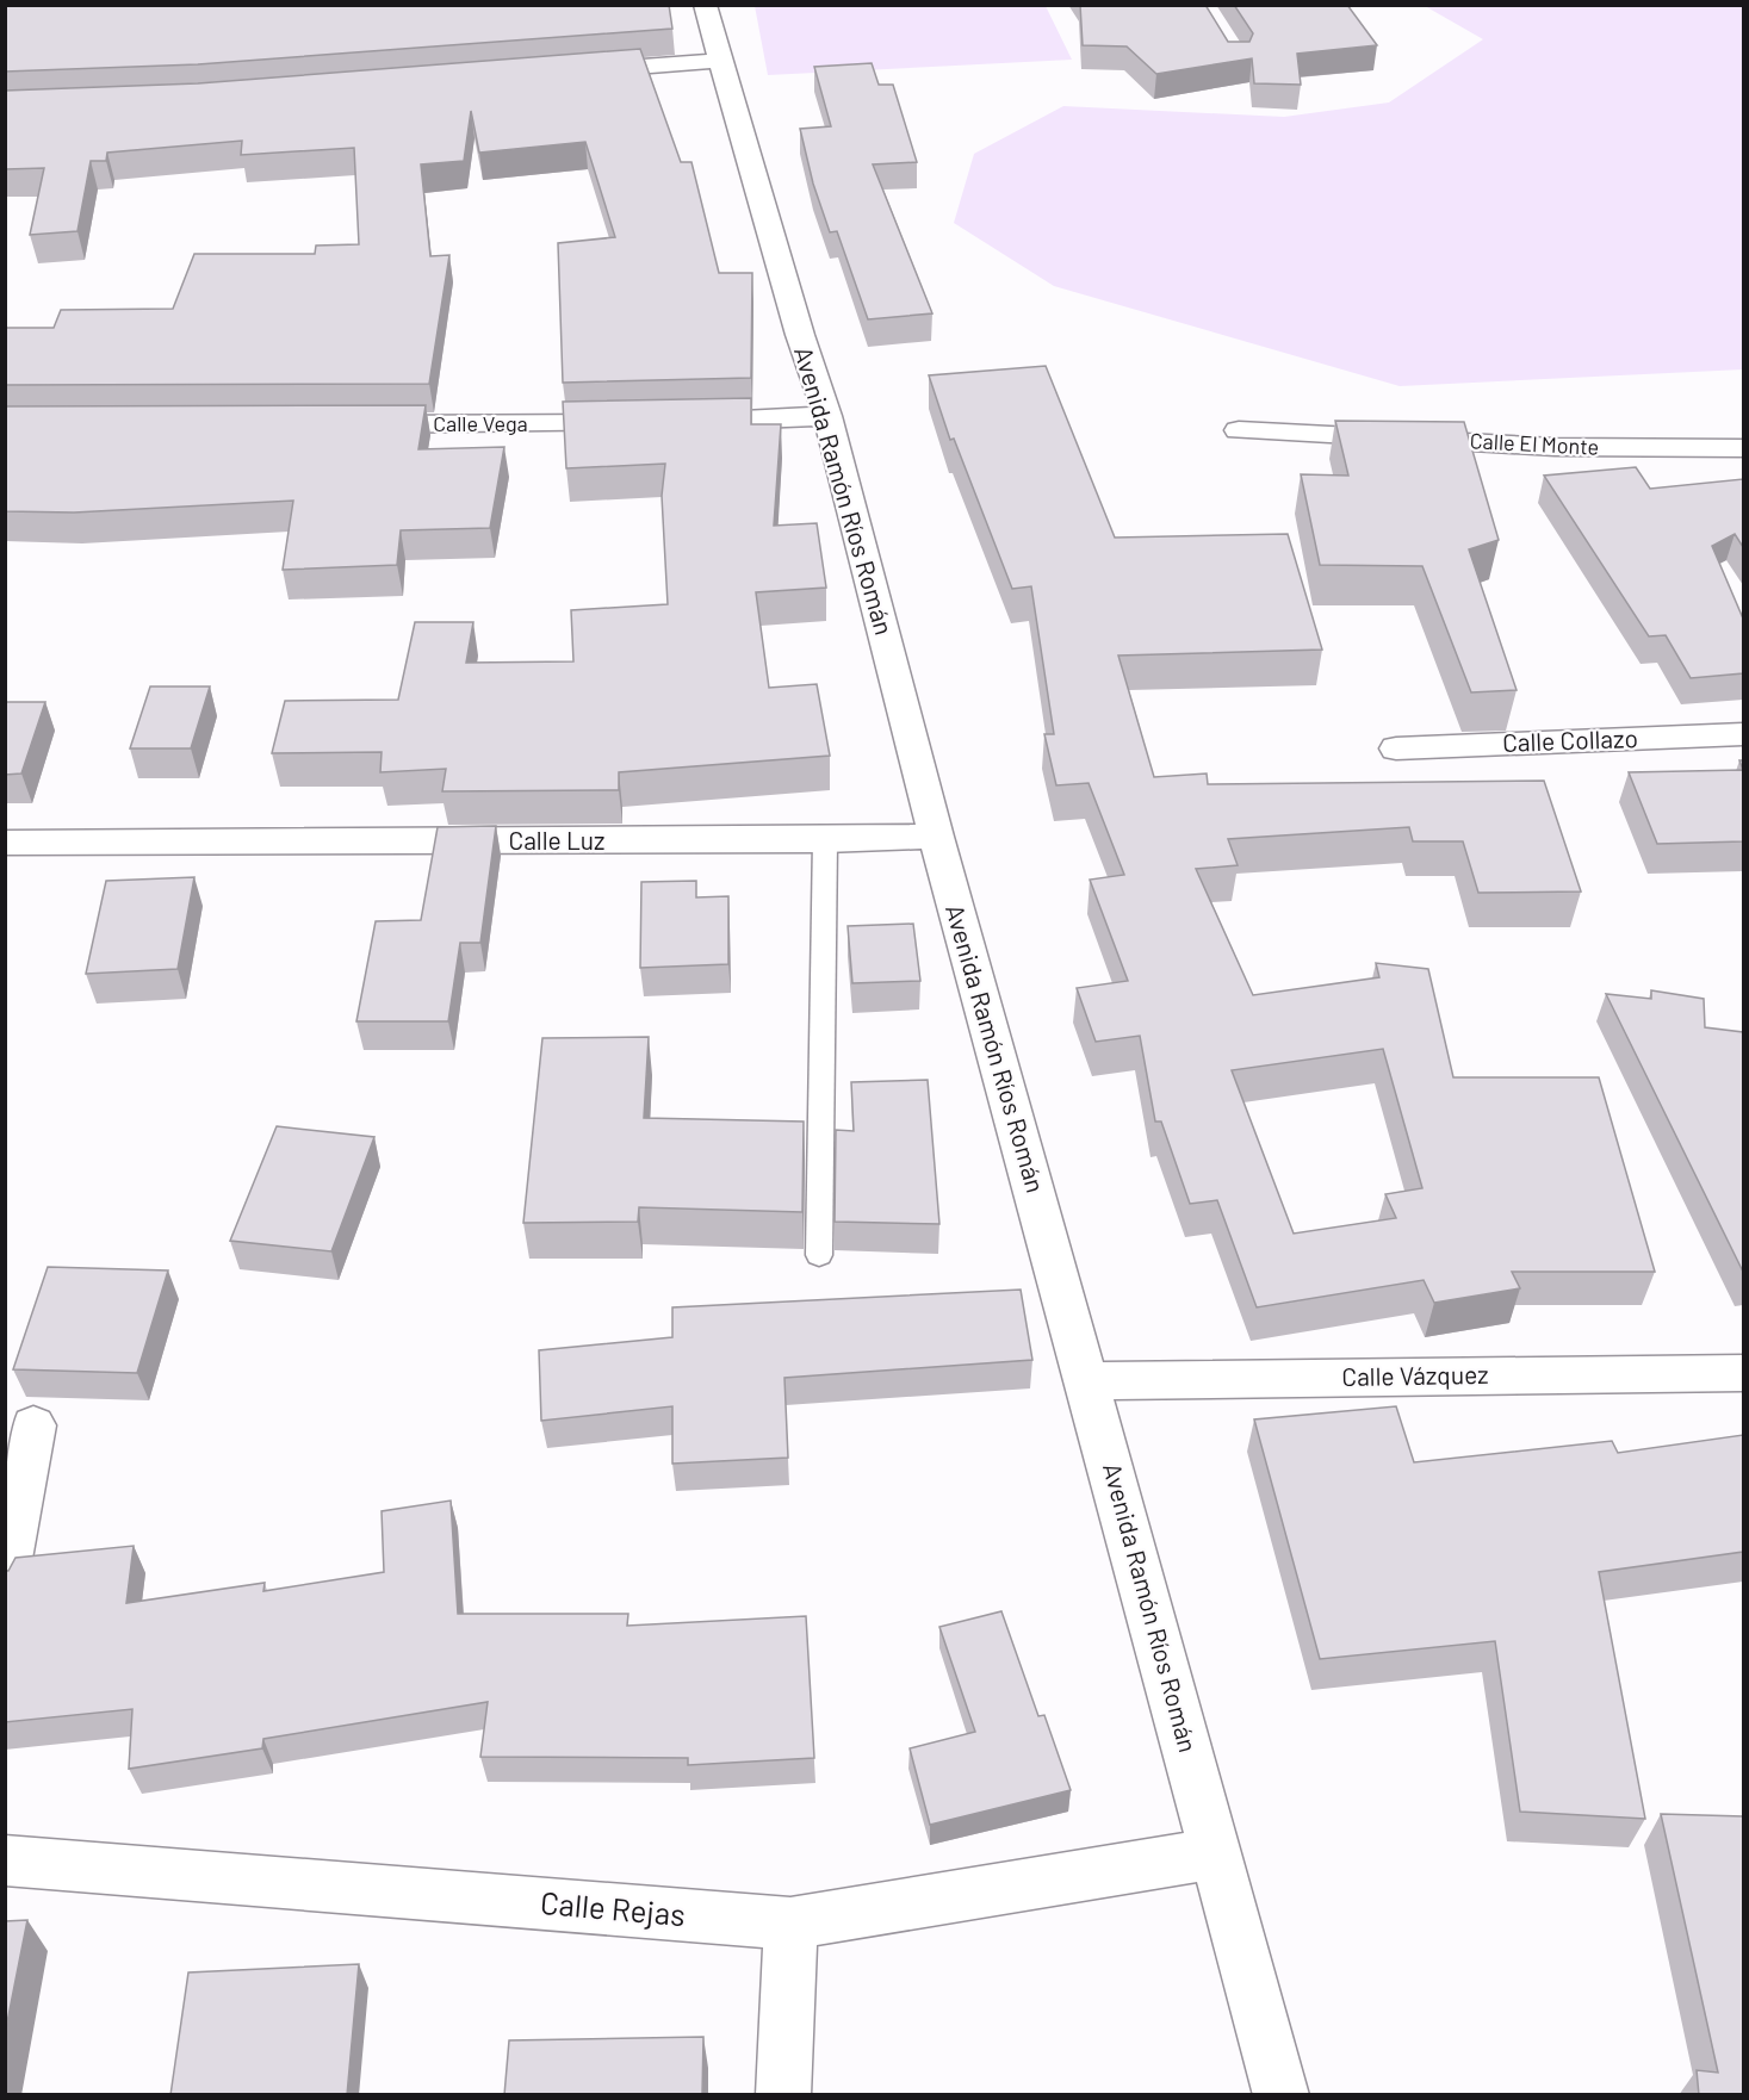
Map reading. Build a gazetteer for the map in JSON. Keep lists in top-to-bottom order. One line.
{"streets":{"street":["Calle Vega","Calle El Monte","Avenida Ramón Ríos Román","Calle Collazo","Calle Luz","Calle Vázquez","Calle Rejas"]},"crossings":[["Calle Vega","Avenida Ramón Ríos Román"],["Avenida Ramón Ríos Román","Calle Luz"],["Avenida Ramón Ríos Román","Calle Vázquez"],["Avenida Ramón Ríos Román","Calle Rejas"]]}
